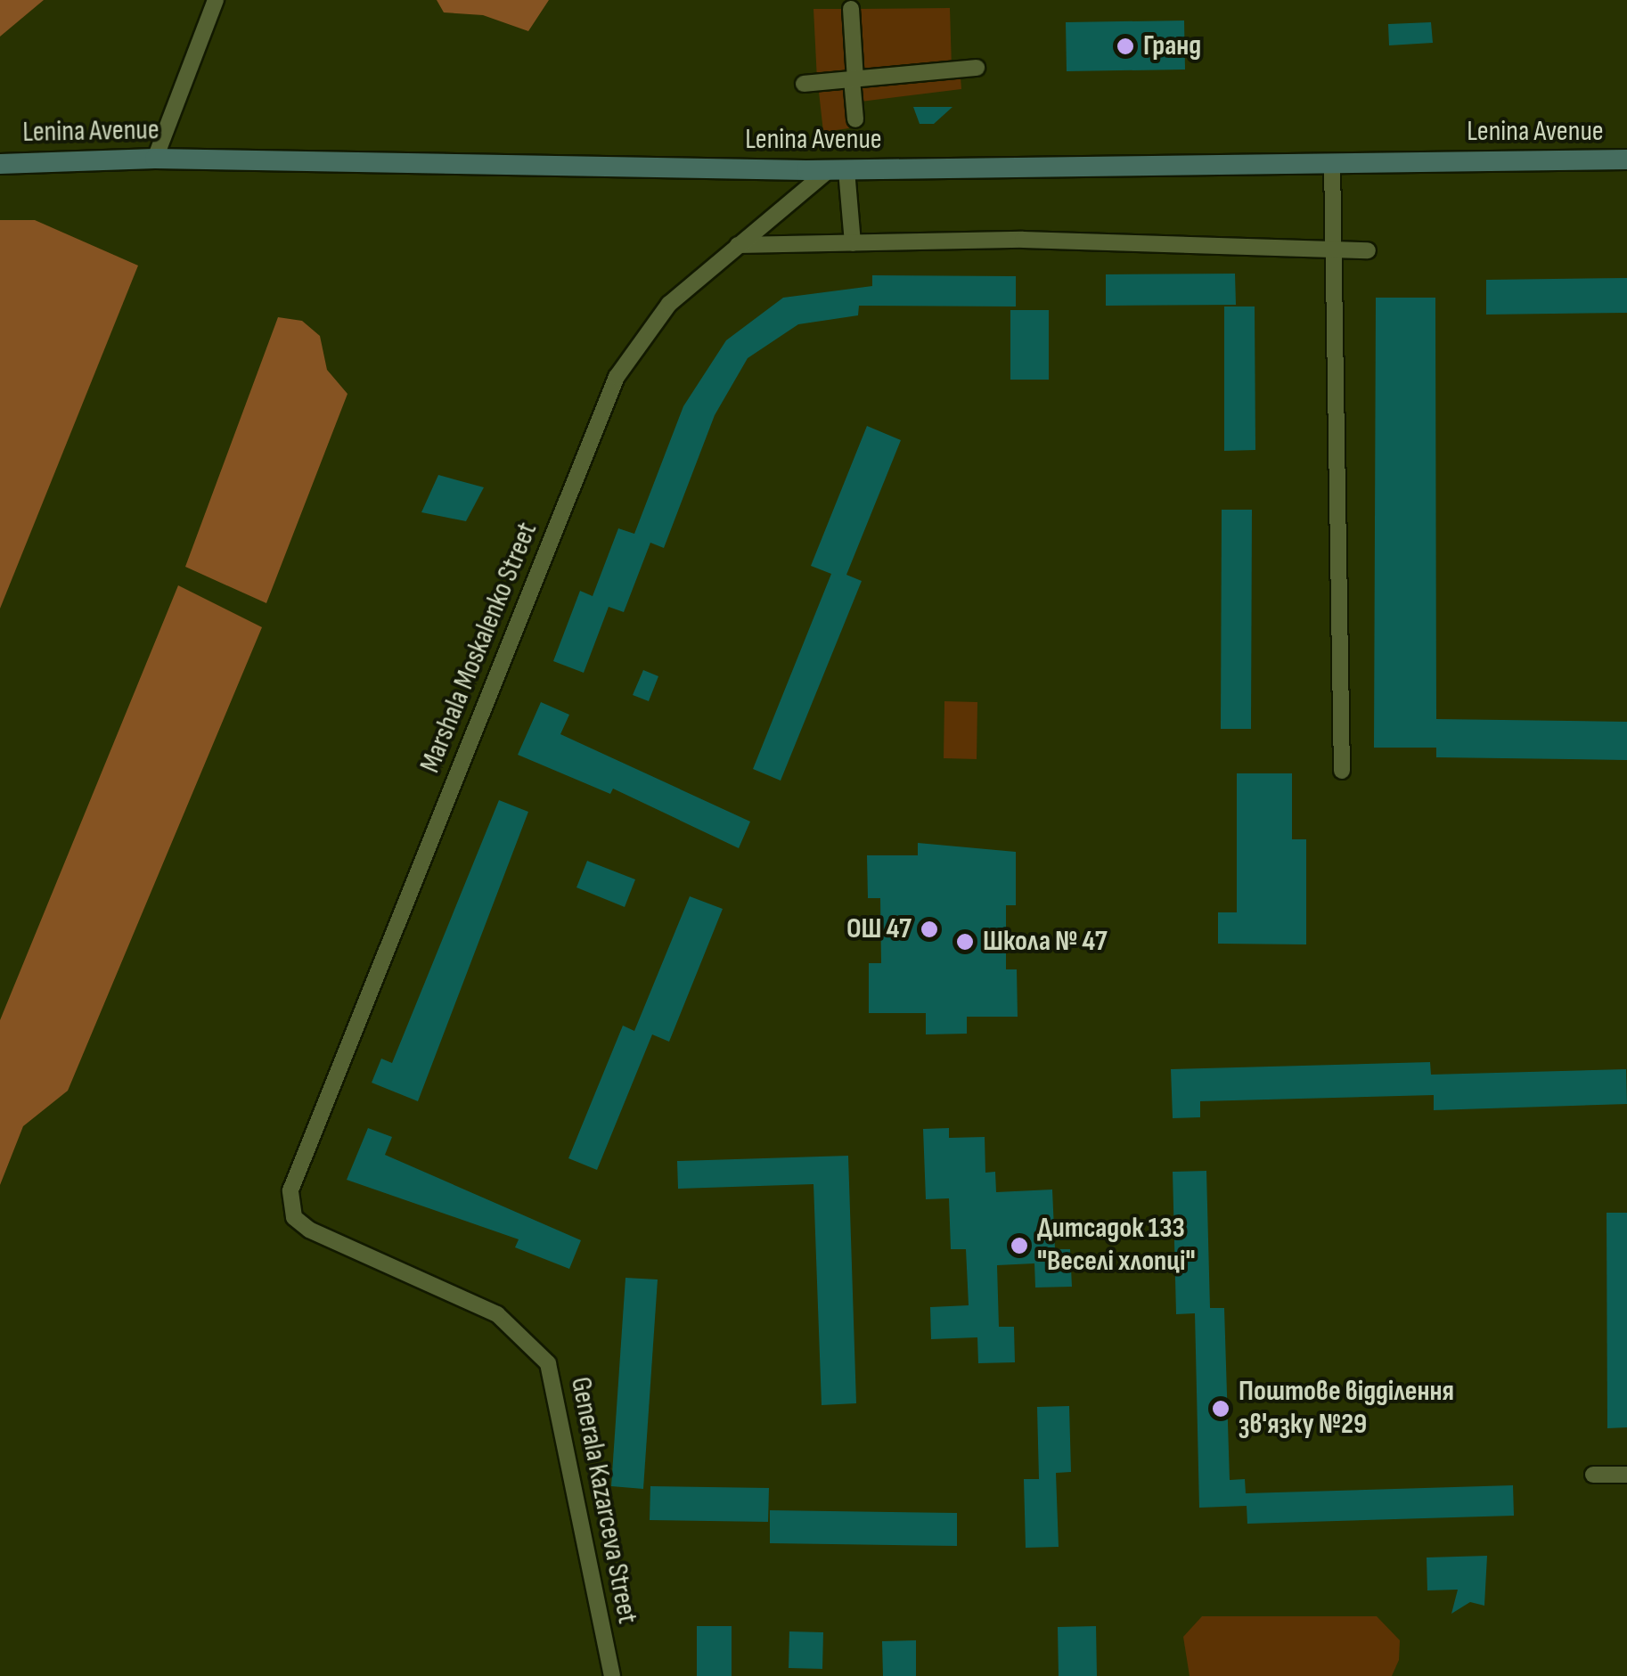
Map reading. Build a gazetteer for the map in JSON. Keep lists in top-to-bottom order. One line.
{"streets":{"main road":["Lenina Avenue"],"street":["Marshala Moskalenko Street","Generala Kazarceva Street"]},"crossings":[["Lenina Avenue","Marshala Moskalenko Street"],["Marshala Moskalenko Street","Generala Kazarceva Street"]],"places":["Гранд","ОШ 47","Школа № 47","Дитсадок 133 \"Веселі хлопці\"","Поштове відділення зв'язку №29"]}
